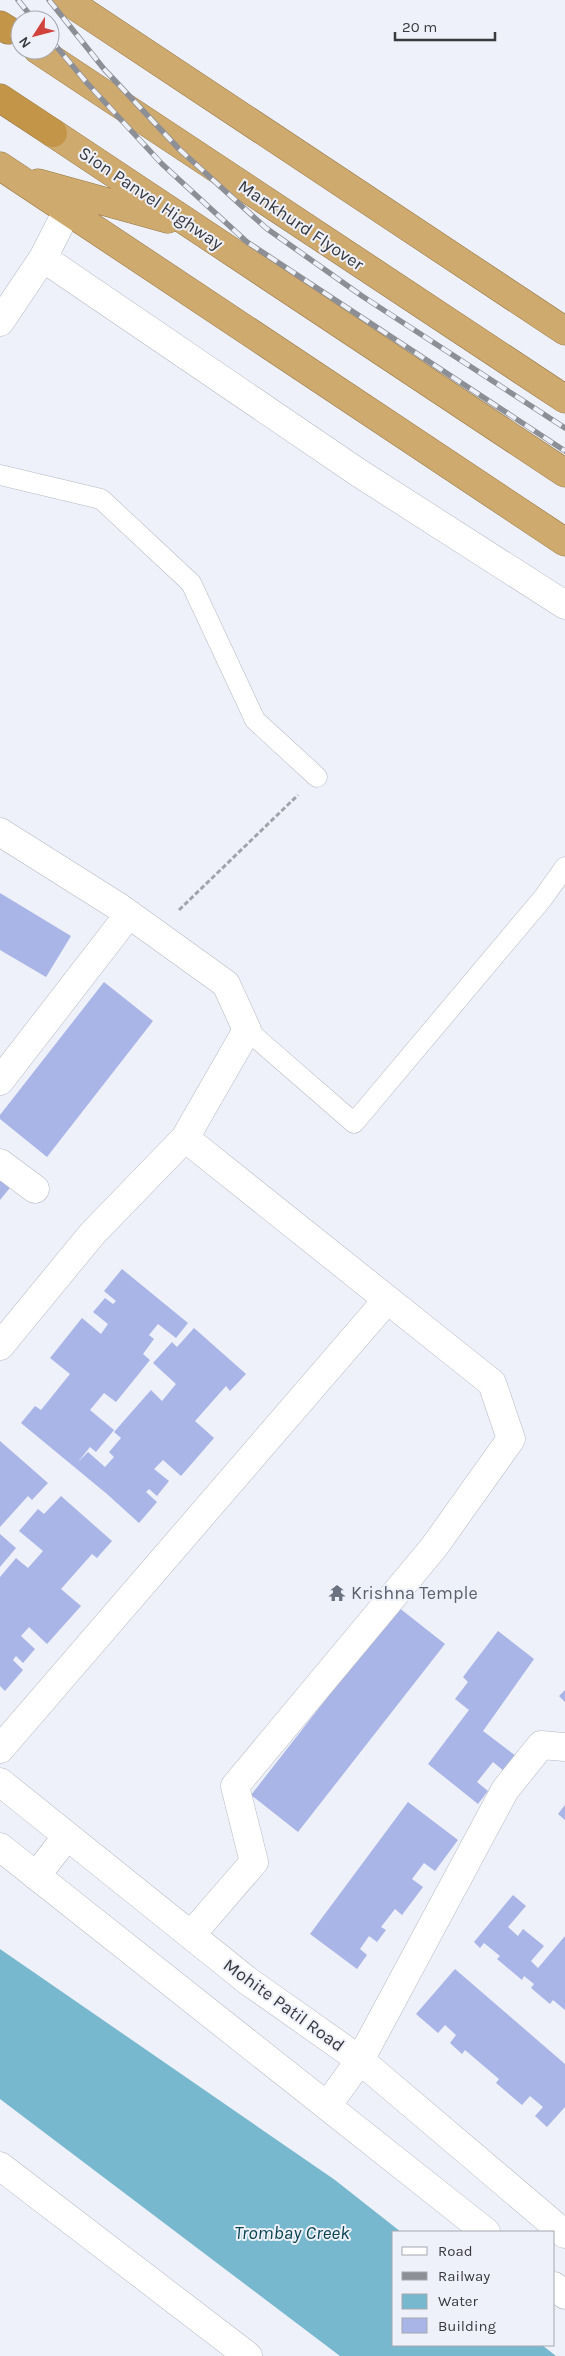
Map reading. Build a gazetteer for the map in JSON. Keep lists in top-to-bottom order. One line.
{"streets":{"highway":["Sion Panvel Highway","Mankhurd Flyover"],"street":["Mohite Patil Road"]},"water":["Trombay Creek"],"places":{"temple":["Krishna Temple"]},"legend":["Road","Railway","Water","Building"],"scale_bar":"20 m","north":"bottom left"}
